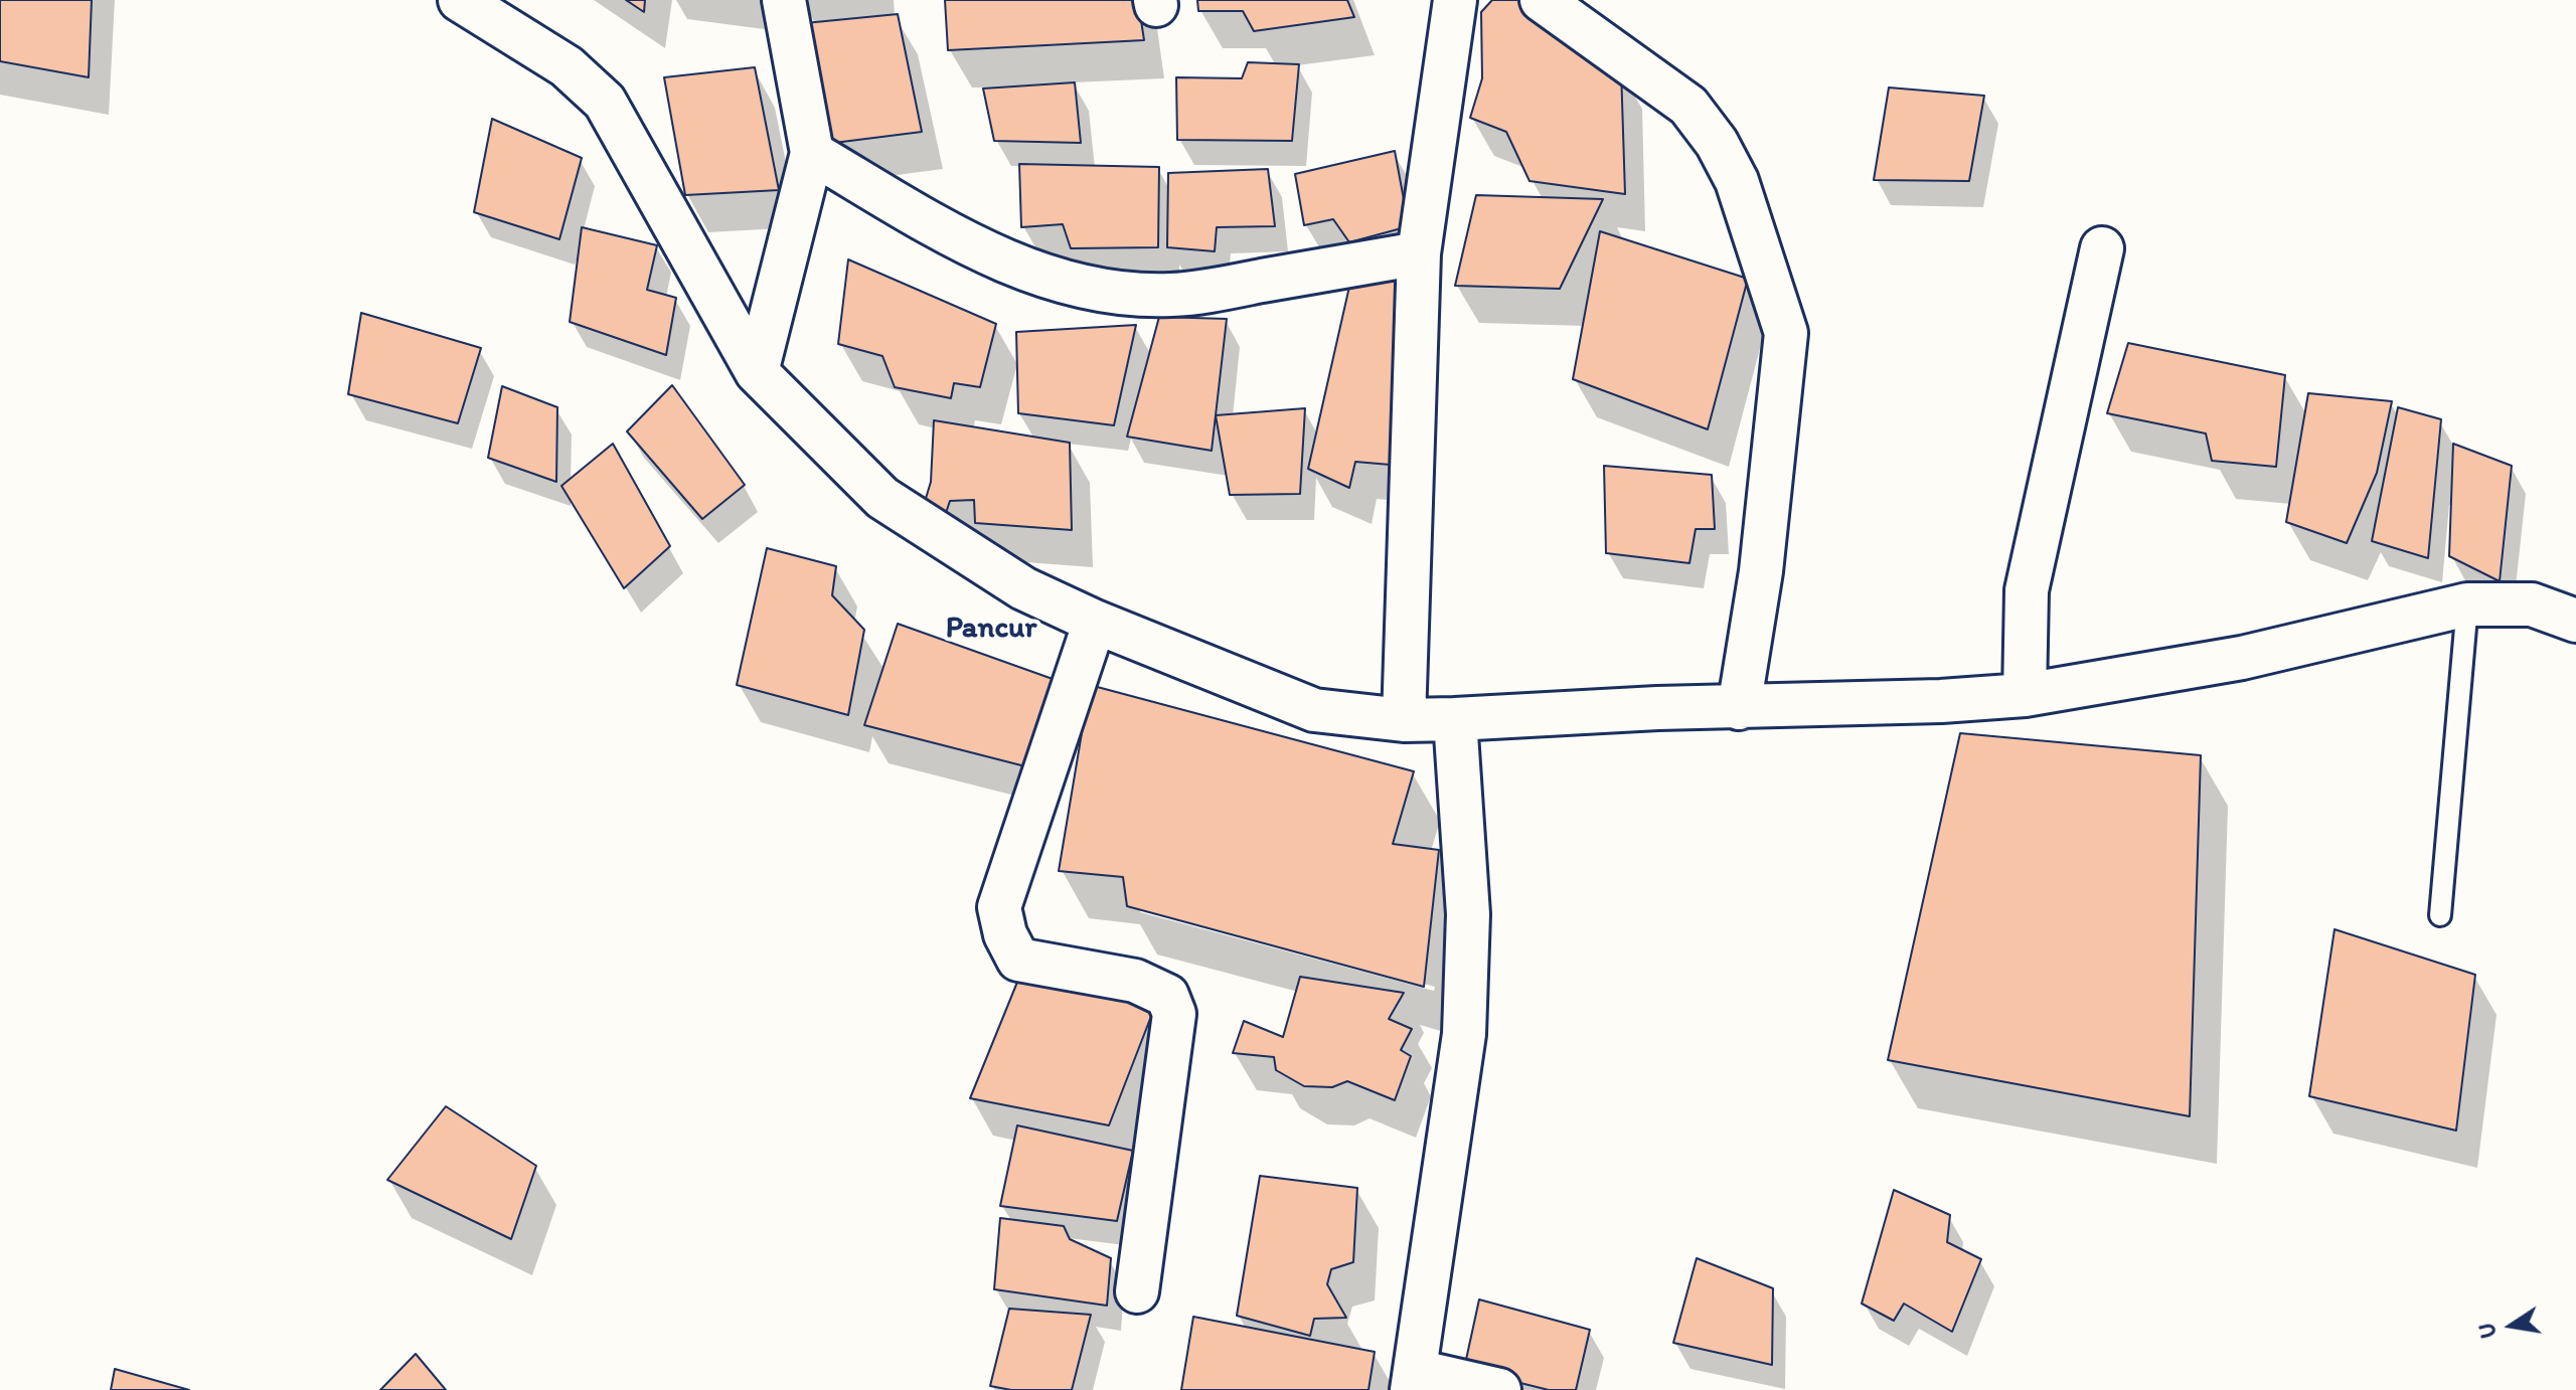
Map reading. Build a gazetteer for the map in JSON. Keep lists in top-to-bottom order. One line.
{"districts":["Pancur"],"north":"left"}
